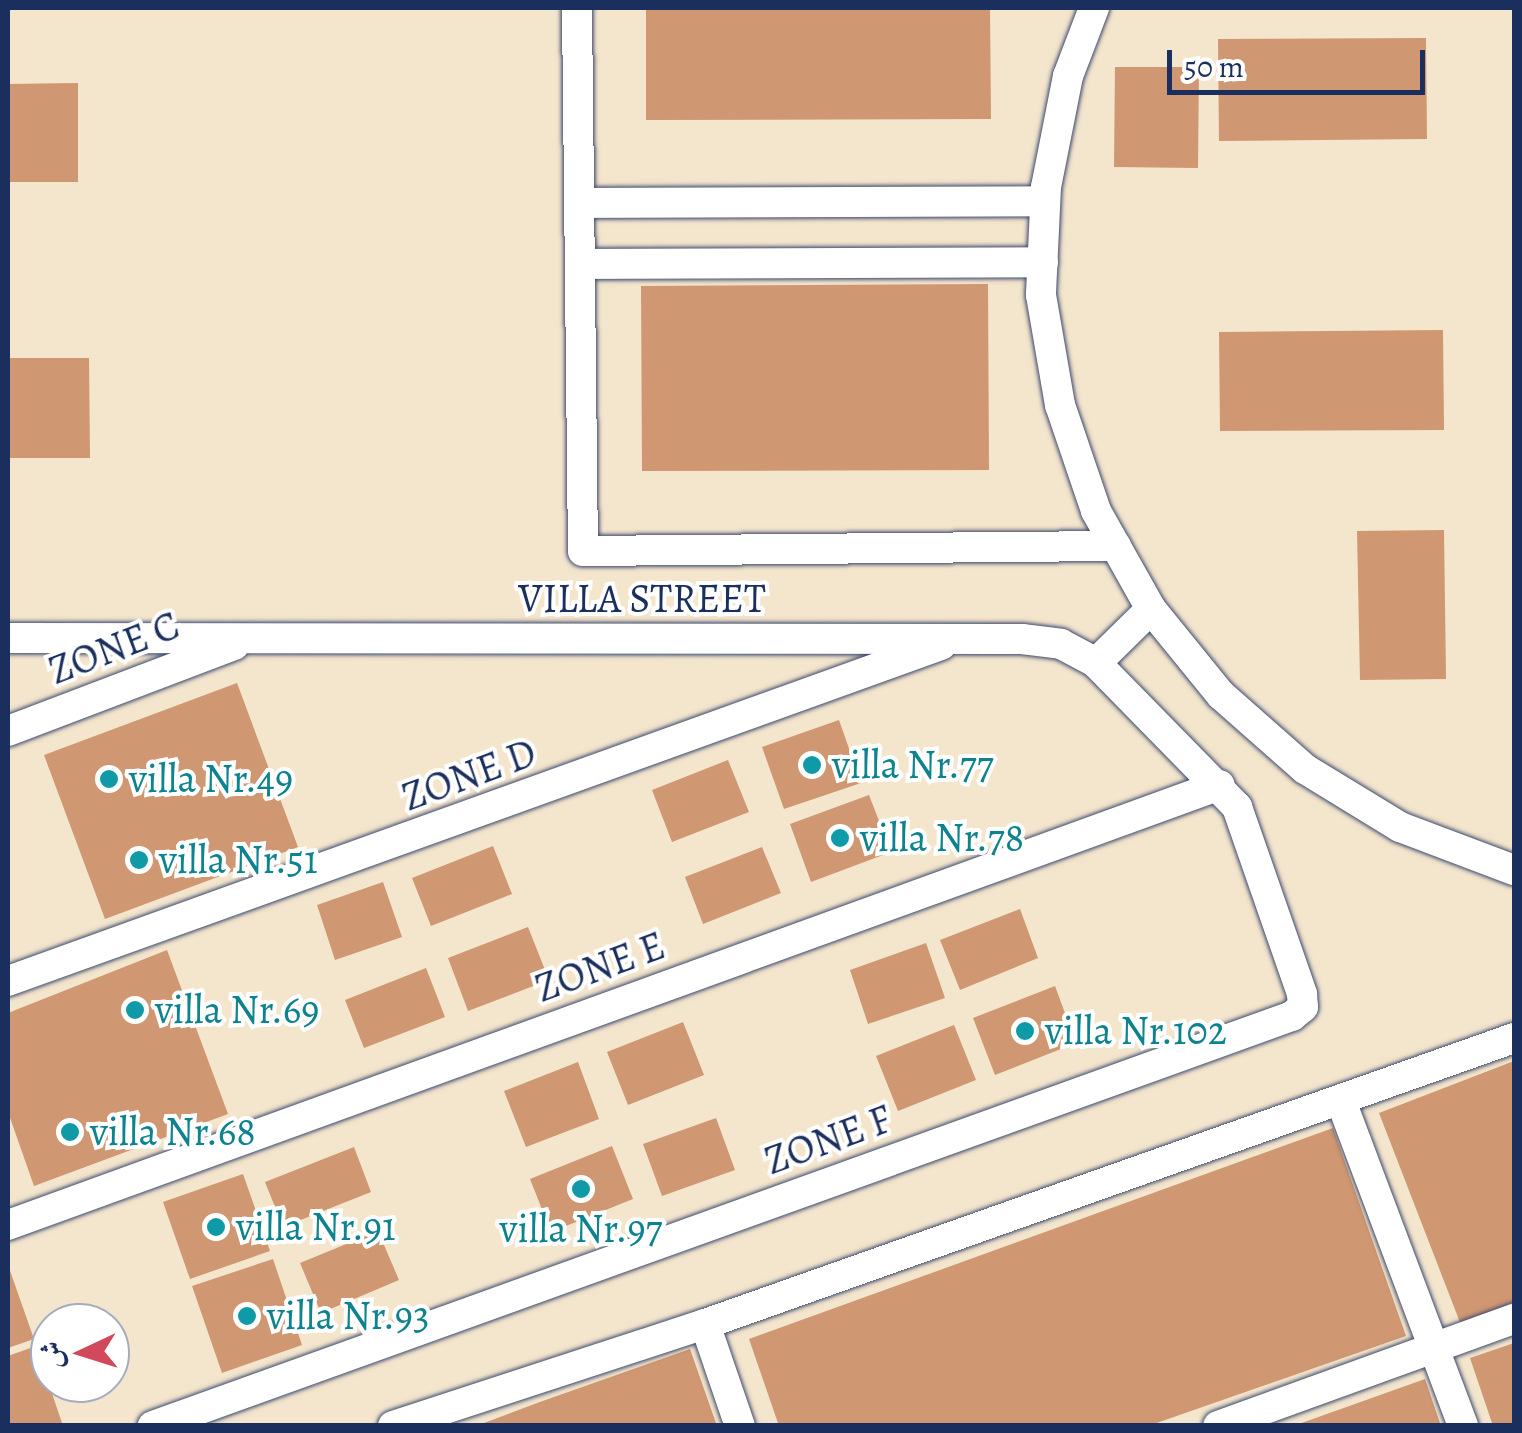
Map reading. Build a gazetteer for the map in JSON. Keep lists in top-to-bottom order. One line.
{"streets":{"street":["VILLA STREET","ZONE C","ZONE D","ZONE E","ZONE F"]},"crossings":[["VILLA STREET","ZONE C"],["VILLA STREET","ZONE D"],["VILLA STREET","ZONE E"],["VILLA STREET","ZONE F"],["ZONE E","ZONE F"]],"places":["villa Nr.77","villa Nr.49","villa Nr.78","villa Nr.51","villa Nr.69","villa Nr.102","villa Nr.68","villa Nr.97","villa Nr.91","villa Nr.93"],"scale_bar":"50 m","north":"left"}
